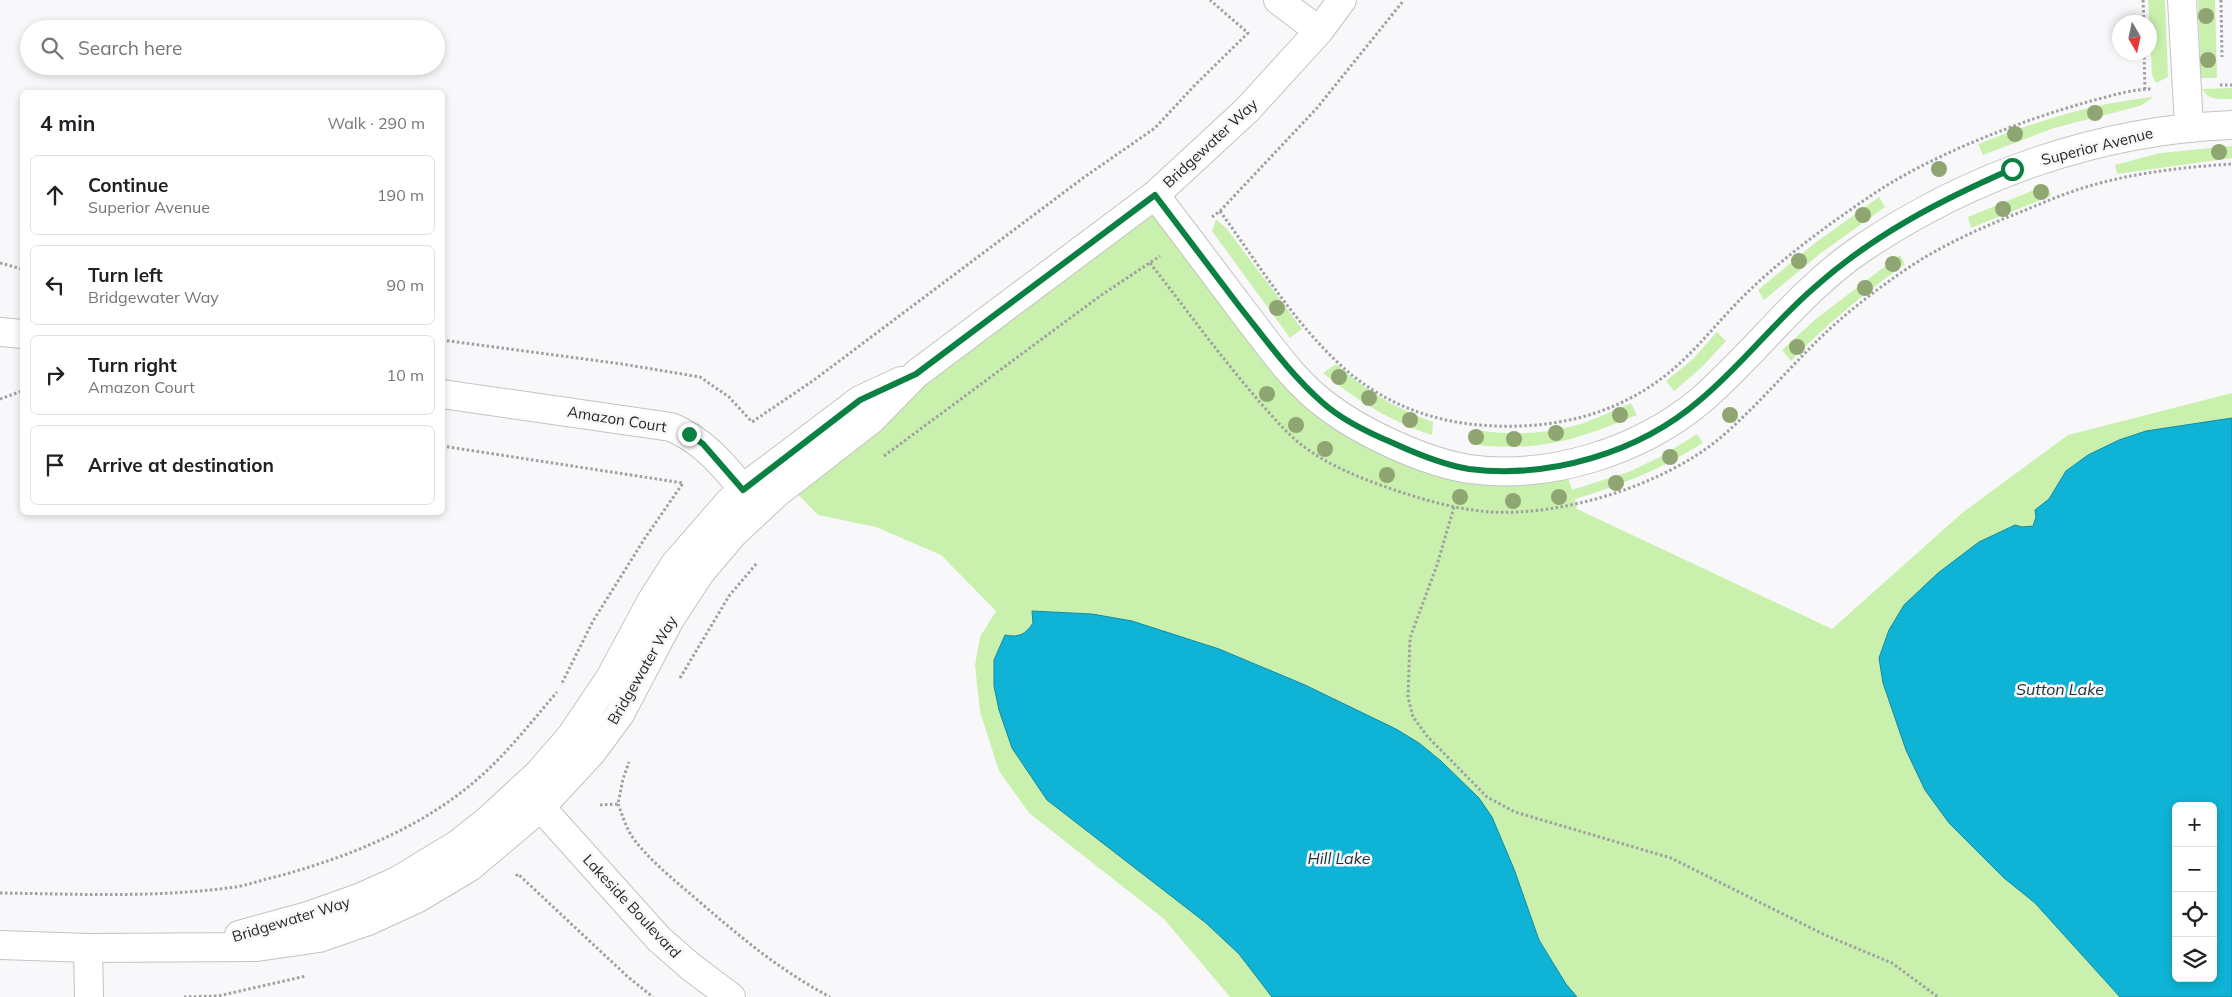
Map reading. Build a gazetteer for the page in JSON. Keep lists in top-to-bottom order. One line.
{"streets":{"street":["Bridgewater Way","Superior Avenue","Amazon Court","Lakeside Boulevard"]},"crossings":[["Bridgewater Way","Superior Avenue"],["Bridgewater Way","Amazon Court"],["Bridgewater Way","Lakeside Boulevard"]],"water":["Sutton Lake","Hill Lake"],"north":"bottom","page":{"search":"Search here","heading":["4 min","Walk · 290 m"],"list":[["Continue","Superior Avenue","190 m"],["Turn left","Bridgewater Way","90 m"],["Turn right","Amazon Court","10 m"],"Arrive at destination"],"map_buttons":["+","−"]}}
